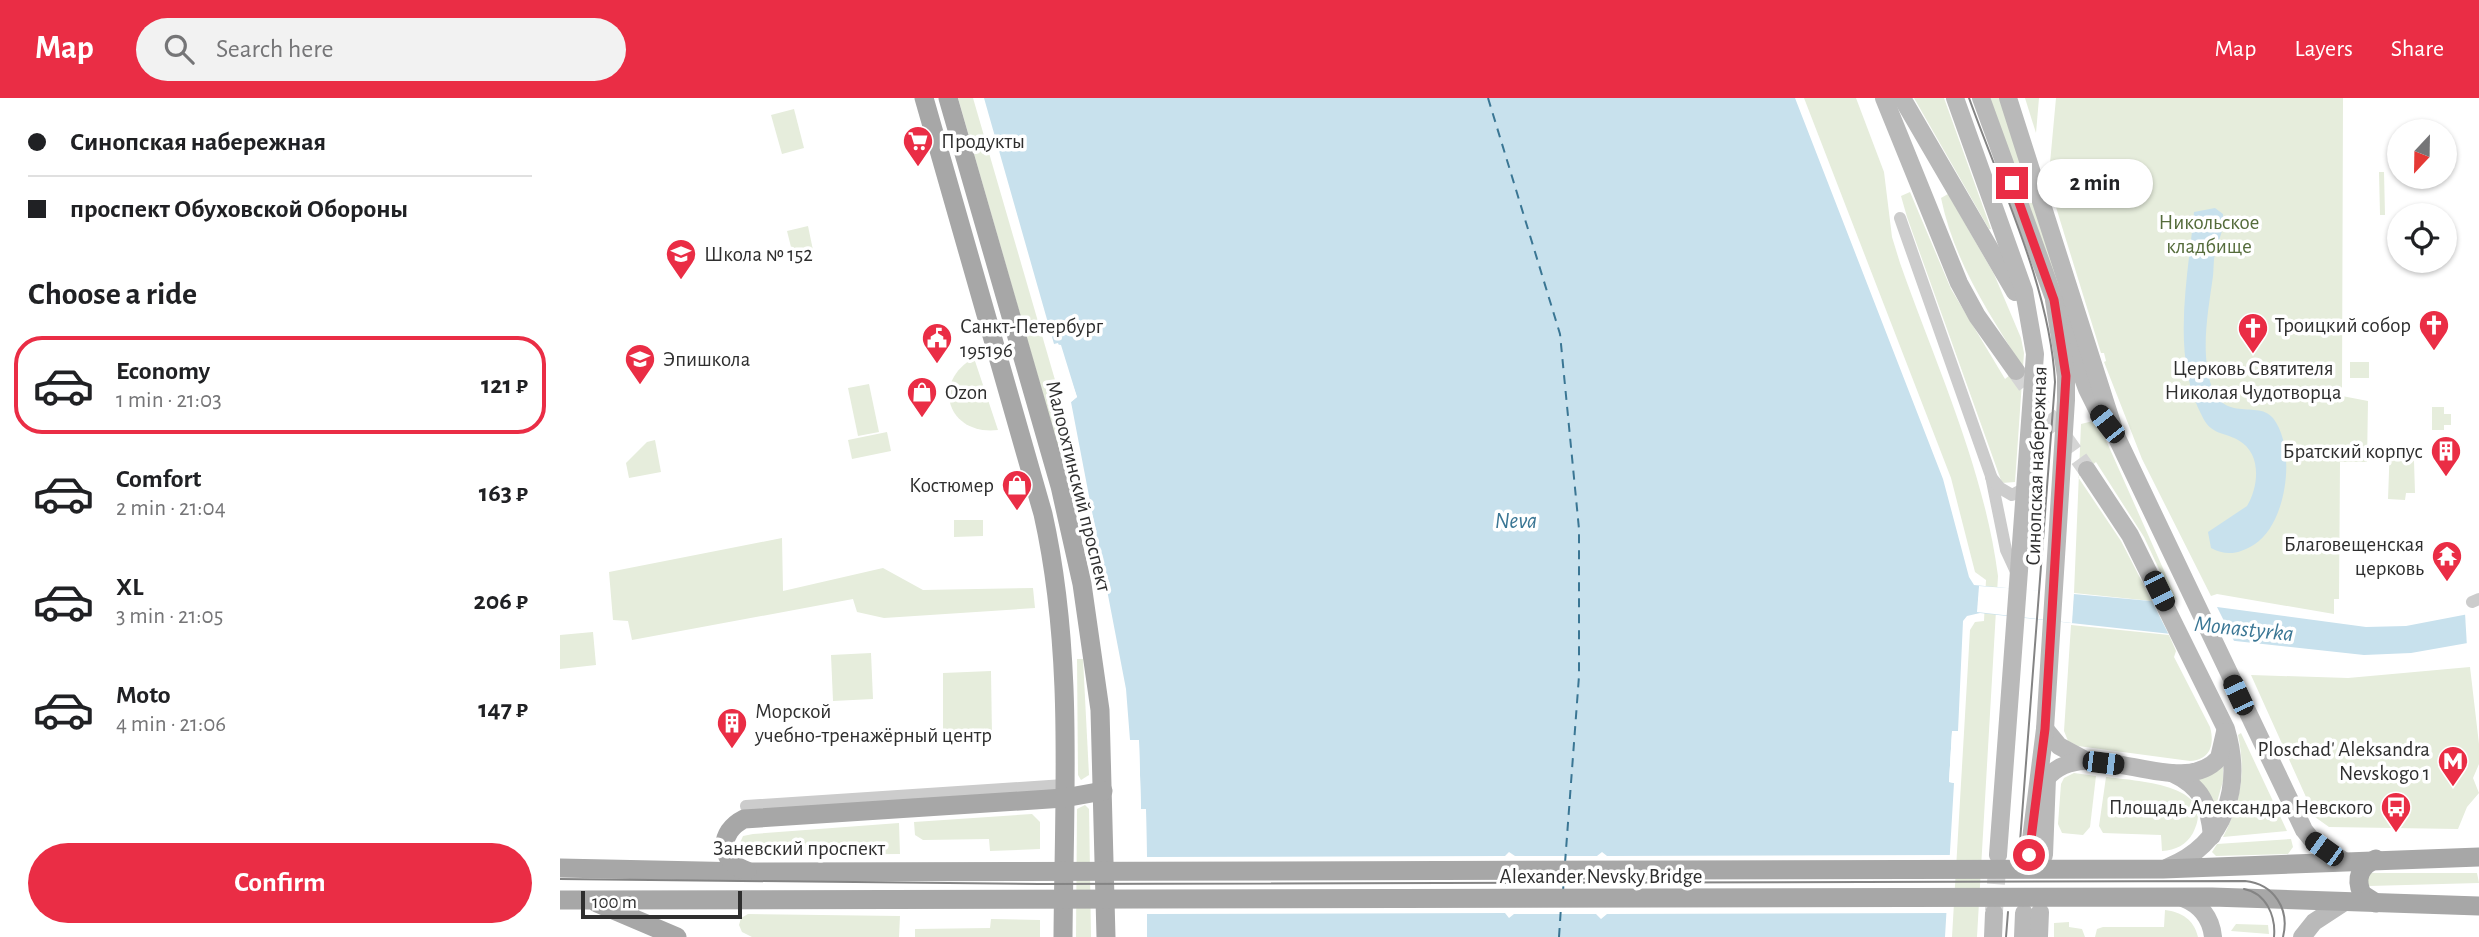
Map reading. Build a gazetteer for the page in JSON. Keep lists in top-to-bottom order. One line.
{"streets":{"main road":["Синопская набережная","Малоохтинский проспект","Заневский проспект","Alexander Nevsky Bridge"]},"crossings":[["Малоохтинский проспект","Заневский проспект"],["Заневский проспект","Alexander Nevsky Bridge"]],"water":["Neva","Monastyrka"],"parks":["Никольское кладбище"],"places":{"supermarket":["Продукты"],"school or university":["Школа № 152","Эпишкола"],"church":["Троицкий собор","Церковь Святителя Николая Чудотворца"],"public building":["Санкт-Петербург 195196"],"shop":["Ozon","Костюмер"],"building":["Братский корпус","Морской учебно-тренажёрный центр"],"temple":["Благовещенская церковь"],"metro station":["Ploschad' Aleksandra Nevskogo 1"],"bus stop":["Площадь Александра Невского"]},"scale_bar":"100 m","north":"bottom","page":{"header":"Map","search":"Search here","nav":["Map","Layers","Share"],"banner":["Синопская набережная","проспект Обуховской Обороны"],"bubble":"2 min","heading":"Choose a ride","list":[{"name":"Economy","note":"1 min · 21:03","value":"121 ₽"},{"name":"Comfort","note":"2 min · 21:04","value":"163 ₽"},{"name":"XL","note":"3 min · 21:05","value":"206 ₽"},{"name":"Moto","note":"4 min · 21:06","value":"147 ₽"}],"buttons":"Confirm","scale":"100 m"}}
